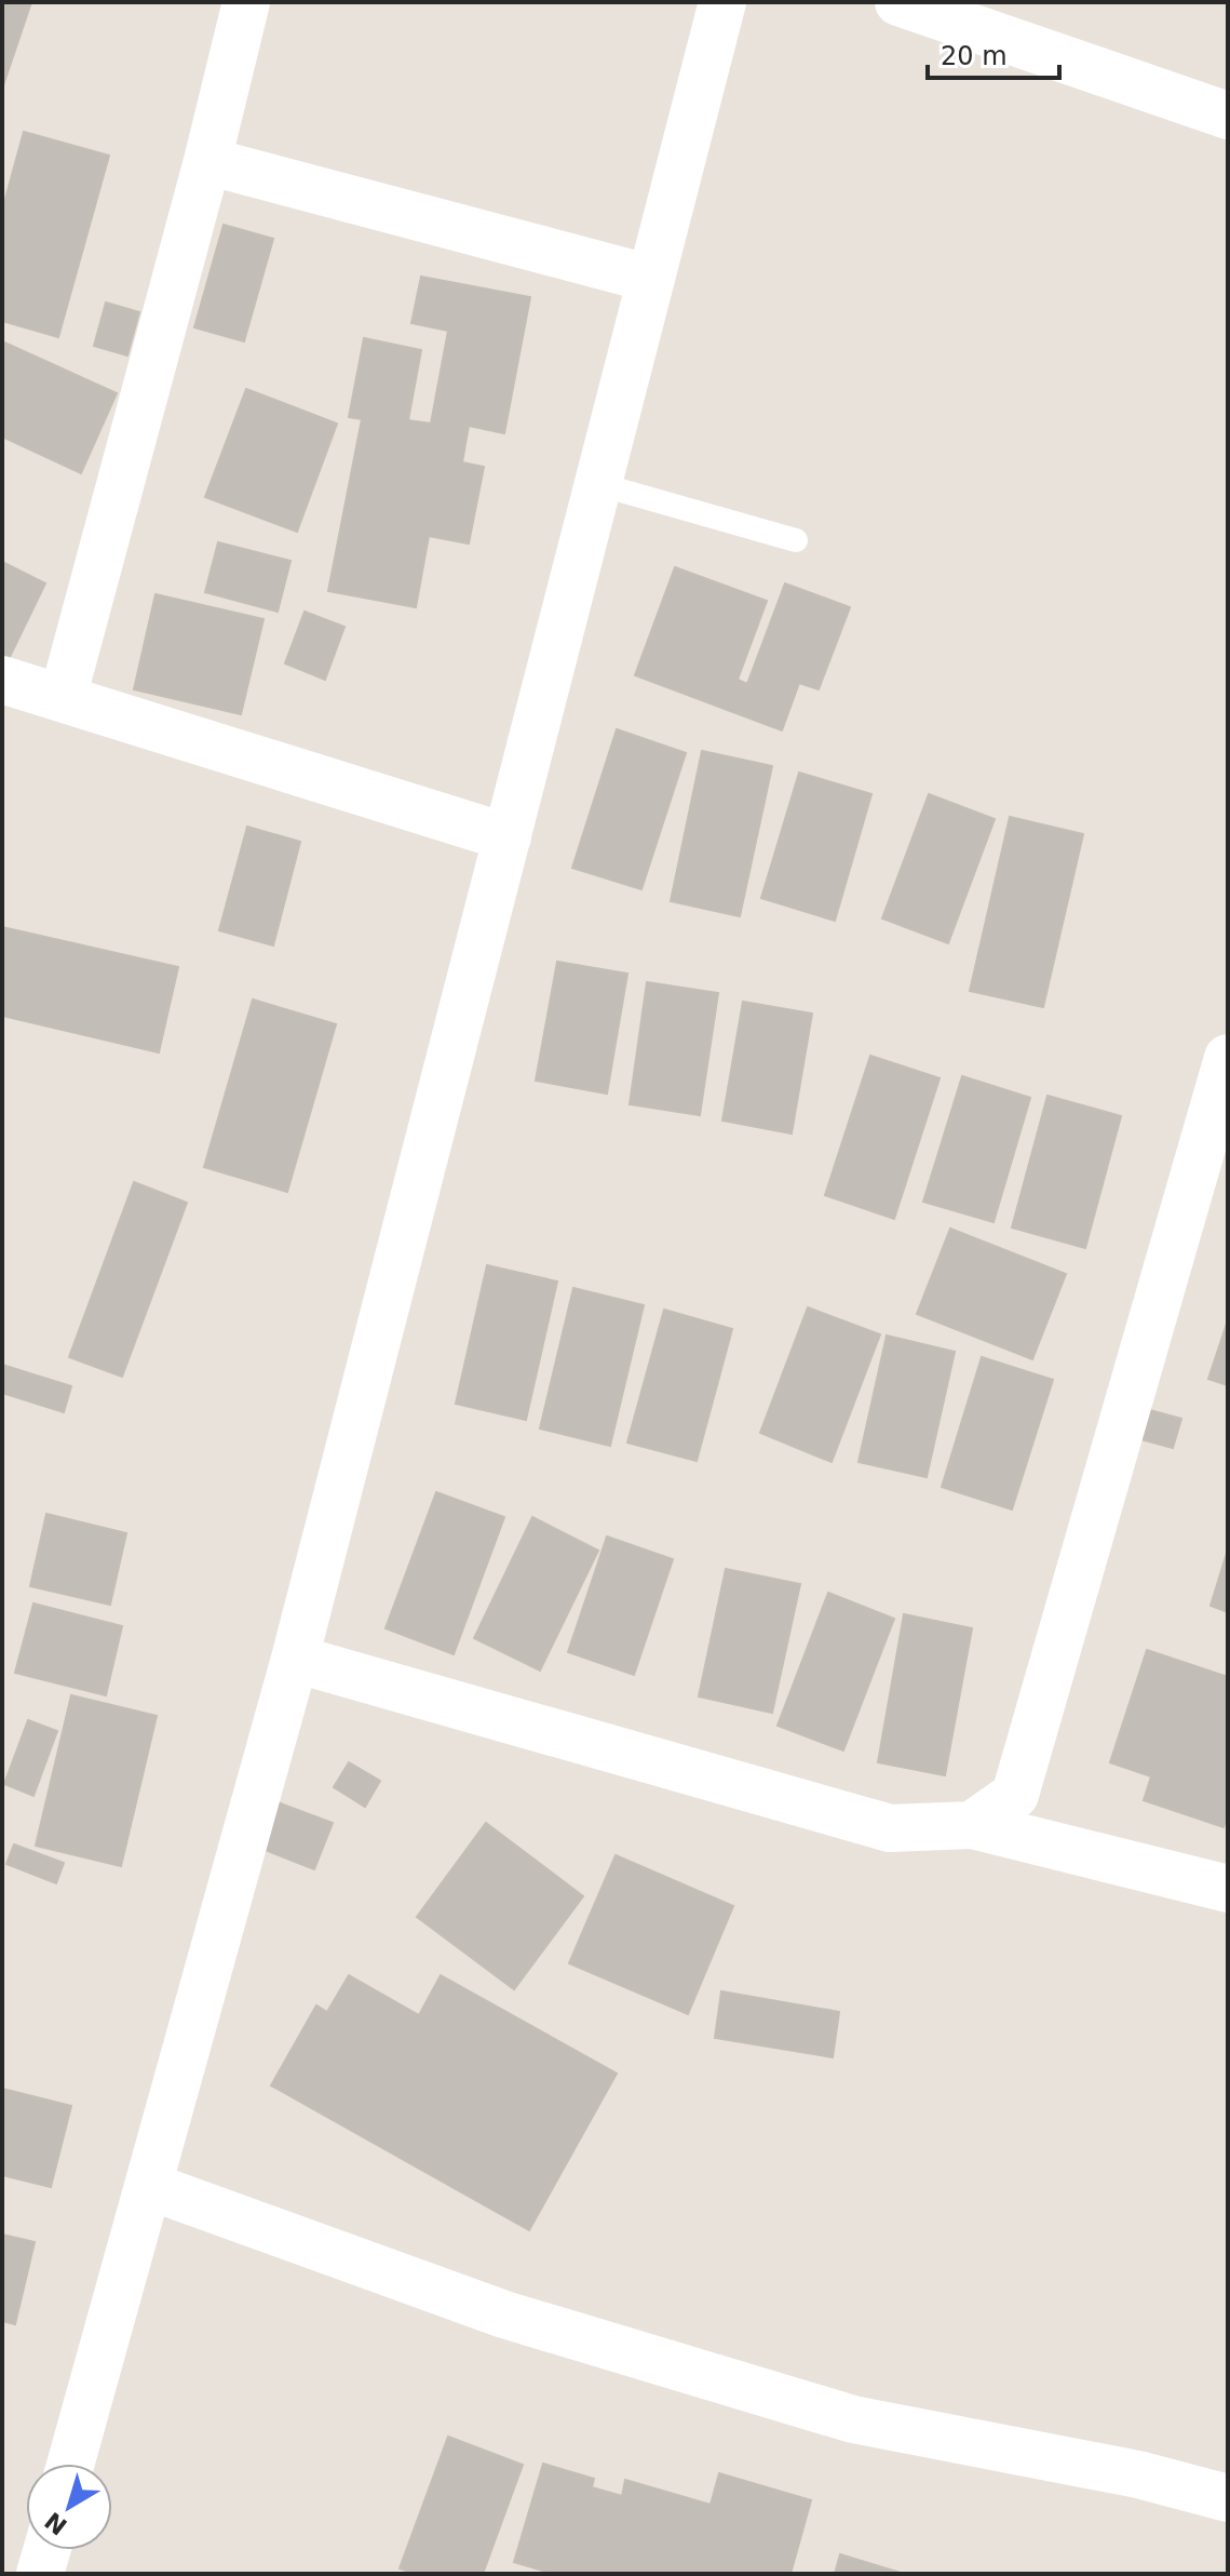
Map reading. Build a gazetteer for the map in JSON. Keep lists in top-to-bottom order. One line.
{"scale_bar":"20 m","north":"bottom left"}
